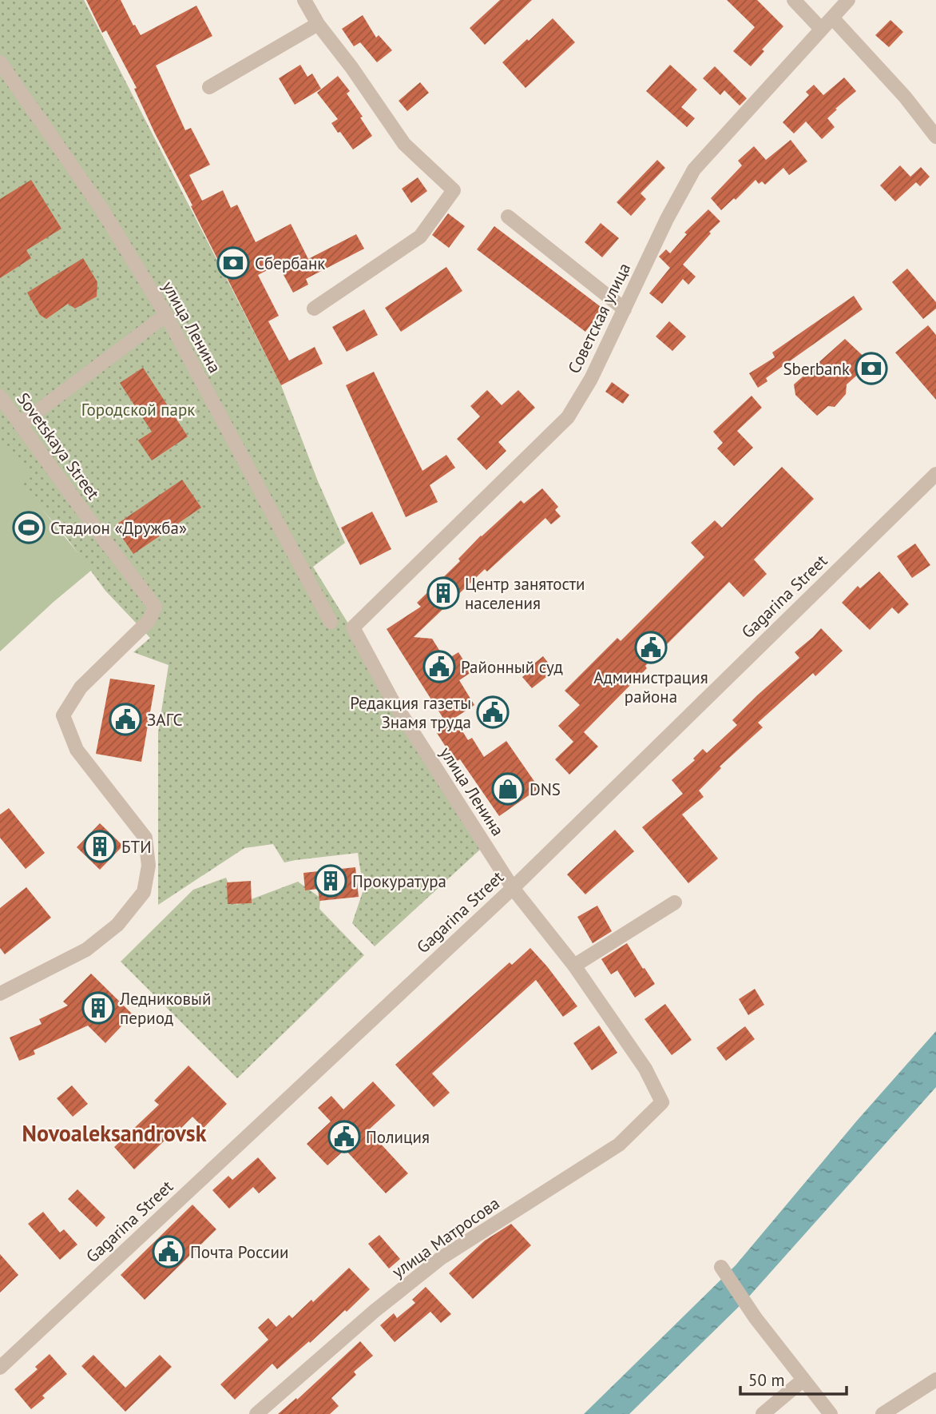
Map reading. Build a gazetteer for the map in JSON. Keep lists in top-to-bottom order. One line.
{"streets":{"street":["Советская улица","улица Ленина","Sovetskaya Street","Gagarina Street","улица Матросова"]},"crossings":[["Советская улица","улица Ленина"],["улица Ленина","Gagarina Street"],["улица Ленина","улица Матросова"]],"districts":["Novoaleksandrovsk"],"parks":["Городской парк"],"places":{"bank":["Сбербанк","Sberbank"],"sports":["Стадион «Дружба»"],"building":["Центр занятости населения","БТИ","Прокуратура","Ледниковый период"],"public building":["Администрация района","Районный суд","Редакция газеты Знамя труда","ЗАГС","Полиция","Почта России"],"shop":["DNS"]},"scale_bar":"50 m"}
